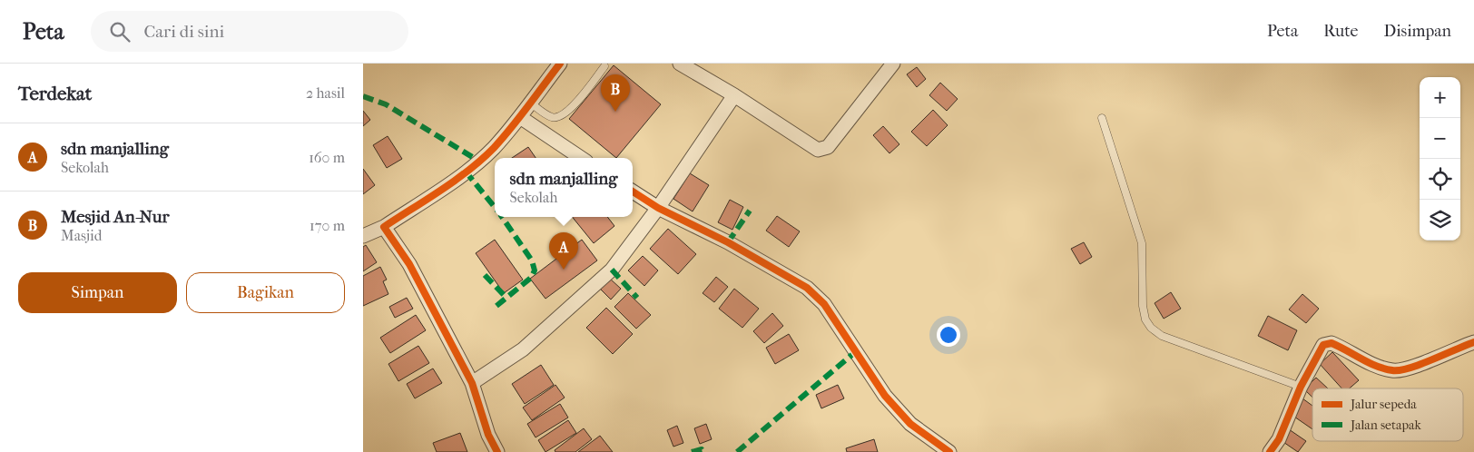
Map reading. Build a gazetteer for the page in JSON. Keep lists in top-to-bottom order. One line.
{"legend":["Jalur sepeda","Jalan setapak"],"page":{"header":"Peta","search":"Cari di sini","nav":["Peta","Rute","Disimpan"],"heading":["Terdekat","2 hasil"],"pins":["B","A"],"map_buttons":["+","−"],"list":[{"mark":"A","name":"sdn manjalling","note":"Sekolah","value":"160 m"},{"mark":"B","name":"Mesjid An-Nur","note":"Masjid","value":"170 m"}],"popup":["sdn manjalling","Sekolah"],"buttons":["Simpan","Bagikan"]}}
